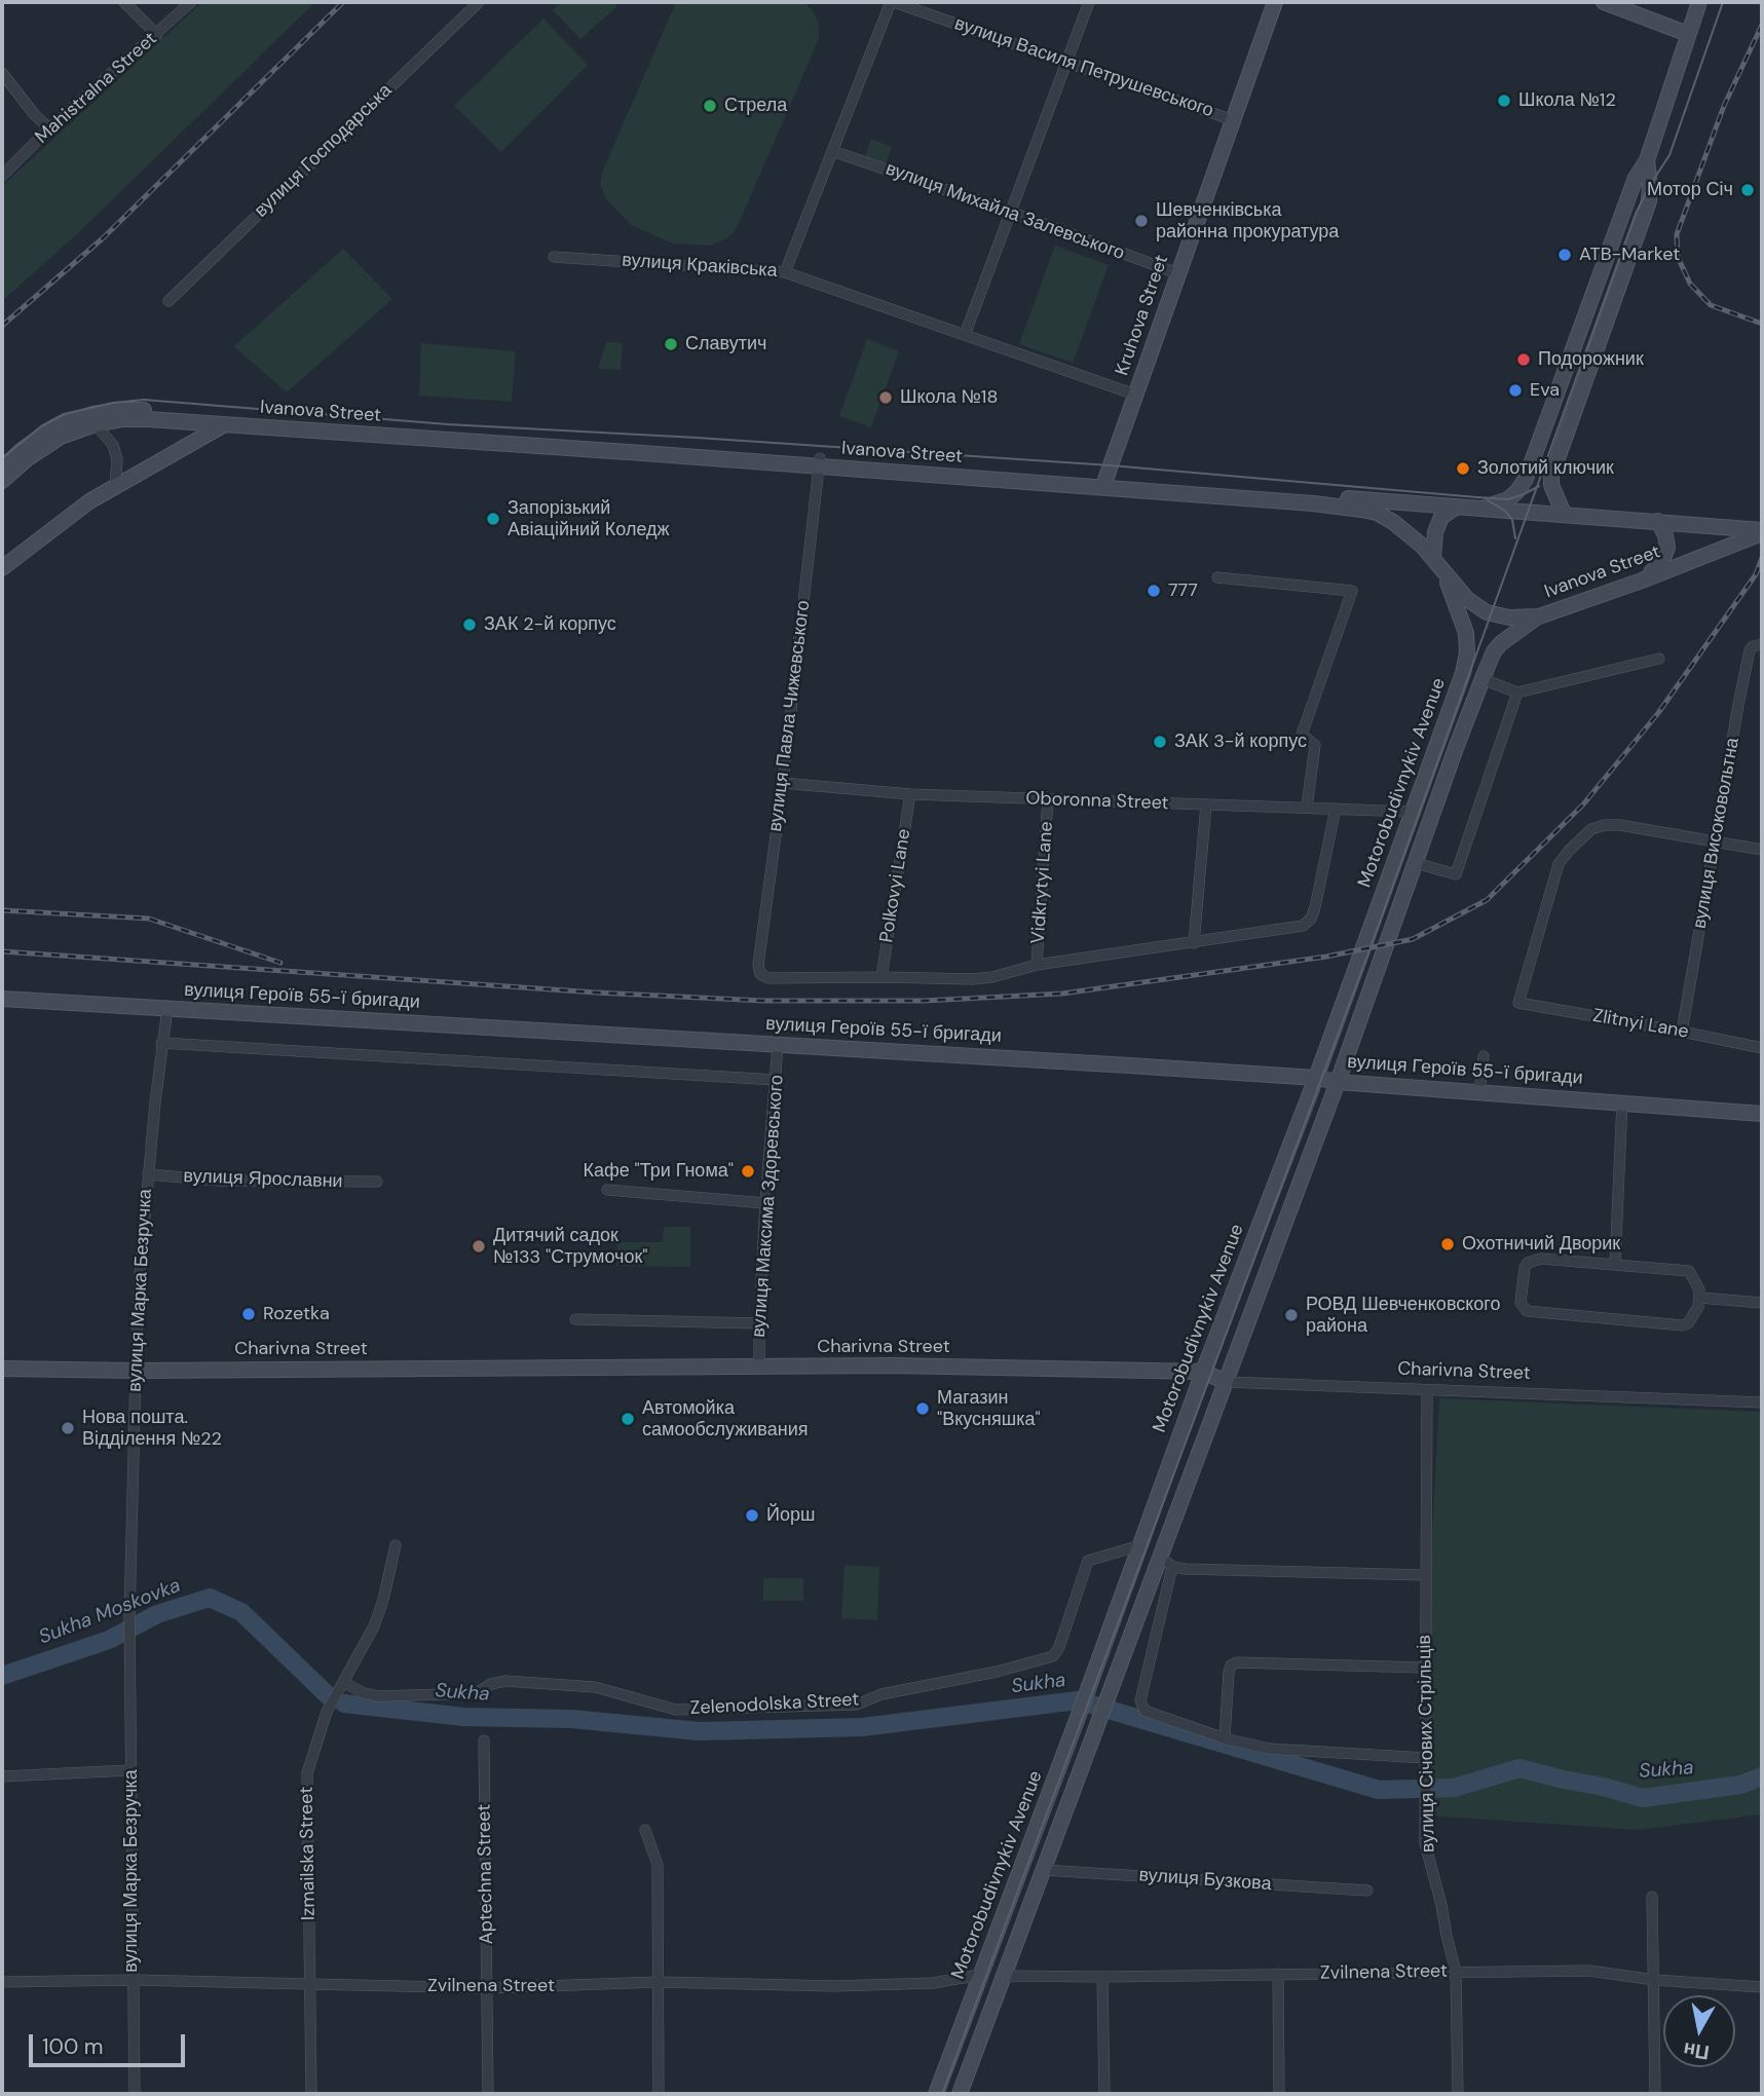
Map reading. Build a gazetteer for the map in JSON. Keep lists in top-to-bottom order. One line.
{"streets":{"main road":["Kruhova Street","Ivanova Street","Motorobudivnykiv Avenue","вулиця Героїв 55-ї бригади","Charivna Street"],"street":["вулиця Василя Петрушевського","Mahistralna Street","вулиця Господарська","вулиця Михайла Залевського","вулиця Краківська","вулиця Павла Чижевського","Oboronna Street","вулиця Високовольтна","Vidkrytyi Lane","Polkovyi Lane","Zlitnyi Lane","вулиця Ярославни","вулиця Максима Здоревського","вулиця Марка Безручка","Zelenodolska Street","вулиця Січових Стрільців","Izmailska Street","Aptechna Street","вулиця Бузкова","Zvilnena Street"]},"crossings":[["вулиця Василя Петрушевського","Kruhova Street"],["вулиця Михайла Залевського","Kruhova Street"],["вулиця Краківська","Kruhova Street"],["Kruhova Street","Ivanova Street"],["Ivanova Street","вулиця Павла Чижевського"],["Ivanova Street","Motorobudivnykiv Avenue"],["вулиця Павла Чижевського","Oboronna Street"],["вулиця Павла Чижевського","Polkovyi Lane"],["Motorobudivnykiv Avenue","Oboronna Street"],["Motorobudivnykiv Avenue","вулиця Героїв 55-ї бригади"],["Motorobudivnykiv Avenue","Charivna Street"],["Motorobudivnykiv Avenue","Zelenodolska Street"],["Motorobudivnykiv Avenue","Zvilnena Street"],["Oboronna Street","Vidkrytyi Lane"],["Oboronna Street","Polkovyi Lane"],["вулиця Високовольтна","Zlitnyi Lane"],["вулиця Героїв 55-ї бригади","вулиця Максима Здоревського"],["вулиця Героїв 55-ї бригади","вулиця Марка Безручка"],["вулиця Ярославни","вулиця Марка Безручка"],["вулиця Максима Здоревського","Charivna Street"],["вулиця Марка Безручка","Charivna Street"],["вулиця Марка Безручка","Zvilnena Street"],["Charivna Street","вулиця Січових Стрільців"],["Zelenodolska Street","Izmailska Street"],["вулиця Січових Стрільців","Zvilnena Street"],["Izmailska Street","Zvilnena Street"],["Aptechna Street","Zvilnena Street"]],"water":["Sukha Moskovka","Sukha"],"places":["Школа №12","Стрела","Мотор Січ","Шевченківська районна прокуратура","ATB-Market","Славутич","Подорожник","Eva","Школа №18","Золотий ключик","Запорізький Авіаційний Коледж","777","ЗАК 2-й корпус","ЗАК 3-й корпус","Кафе \"Три Гнома\"","Охотничий Дворик","Дитячий садок №133 \"Струмочок\"","Rozetka","РОВД Шевченковского района","Магазин \"Вкусняшка\"","Автомойка самообслуживания","Нова пошта. Відділення №22","Йорш"],"scale_bar":"100 m","north":"bottom"}
